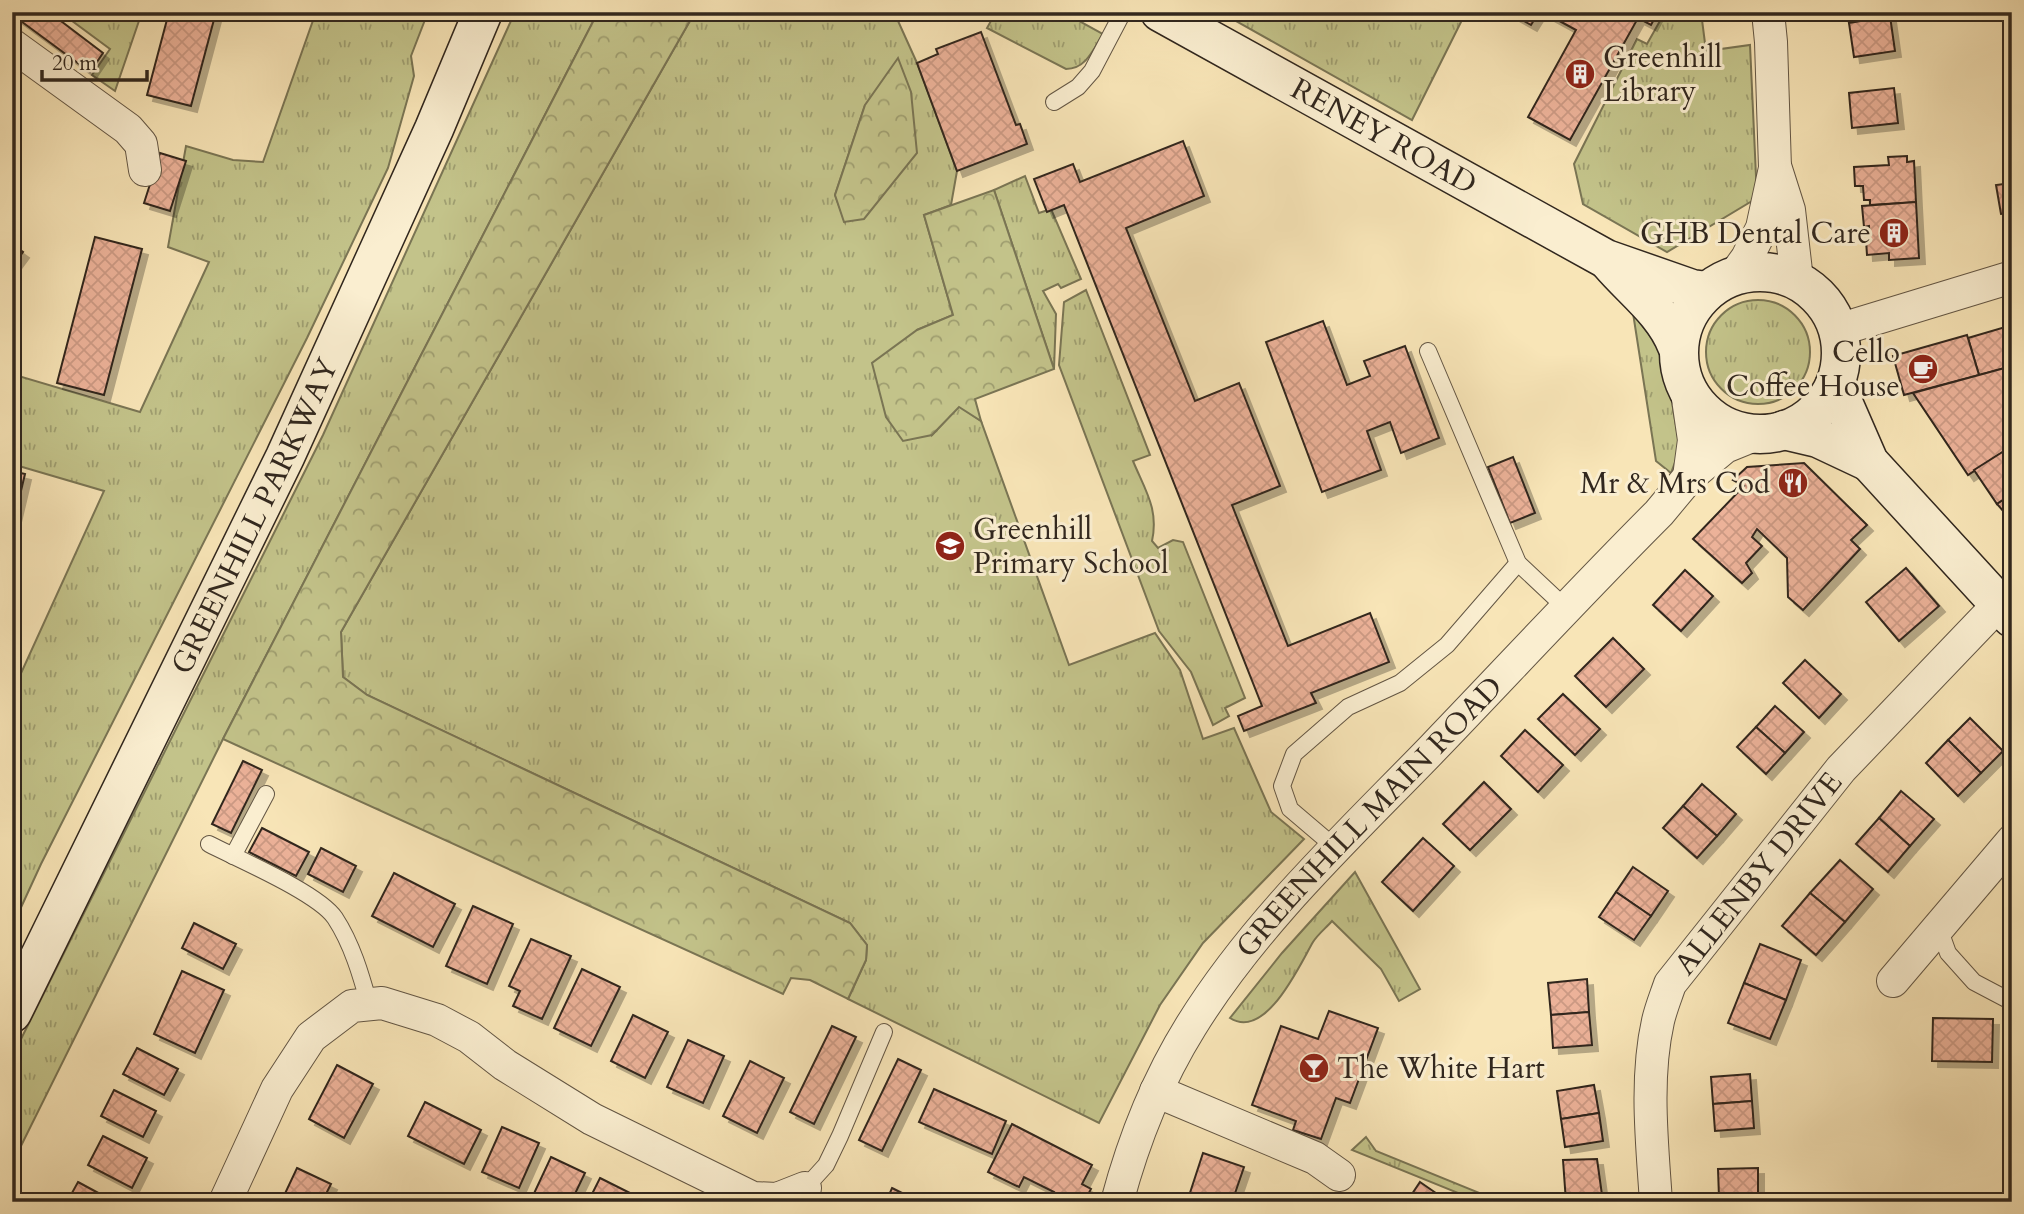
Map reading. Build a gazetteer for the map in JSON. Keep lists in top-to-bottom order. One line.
{"streets":{"street":["RENEY ROAD","GREENHILL PARKWAY","GREENHILL MAIN ROAD","ALLENBY DRIVE"]},"crossings":[["RENEY ROAD","GREENHILL MAIN ROAD"]],"places":{"building":["Greenhill Library","GHB Dental Care"],"cafe":["Cello Coffee House"],"restaurant":["Mr & Mrs Cod"],"school or university":["Greenhill Primary School"],"bar":["The White Hart"]},"scale_bar":"20 m"}
